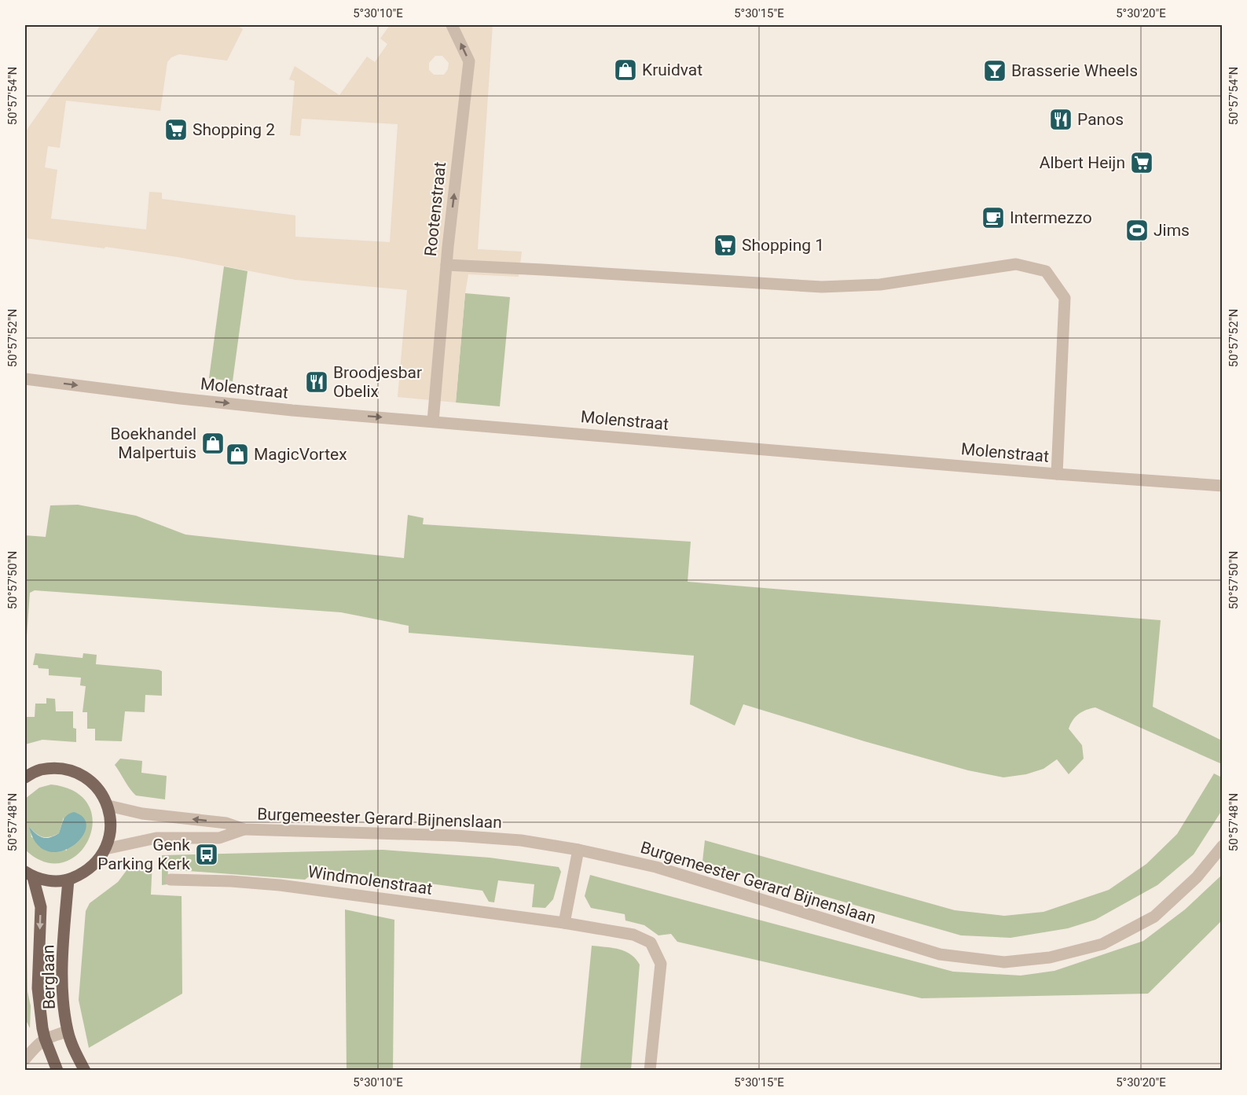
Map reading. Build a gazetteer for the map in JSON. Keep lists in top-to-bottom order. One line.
{"streets":{"main road":["Berglaan"],"street":["Rootenstraat","Molenstraat","Burgemeester Gerard Bijnenslaan","Windmolenstraat"]},"crossings":[["Rootenstraat","Molenstraat"],["Burgemeester Gerard Bijnenslaan","Berglaan"]],"one_way":["Rootenstraat"],"places":{"shop":["Kruidvat","Boekhandel Malpertuis","MagicVortex"],"bar":["Brasserie Wheels"],"restaurant":["Panos","Broodjesbar Obelix"],"supermarket":["Shopping 2","Albert Heijn","Shopping 1"],"cafe":["Intermezzo"],"sports":["Jims"],"bus stop":["Genk Parking Kerk"]},"coordinates":["5°30'10\"E","5°30'15\"E","5°30'20\"E","50°57'54\"N","50°57'52\"N","50°57'50\"N","50°57'48\"N"]}
